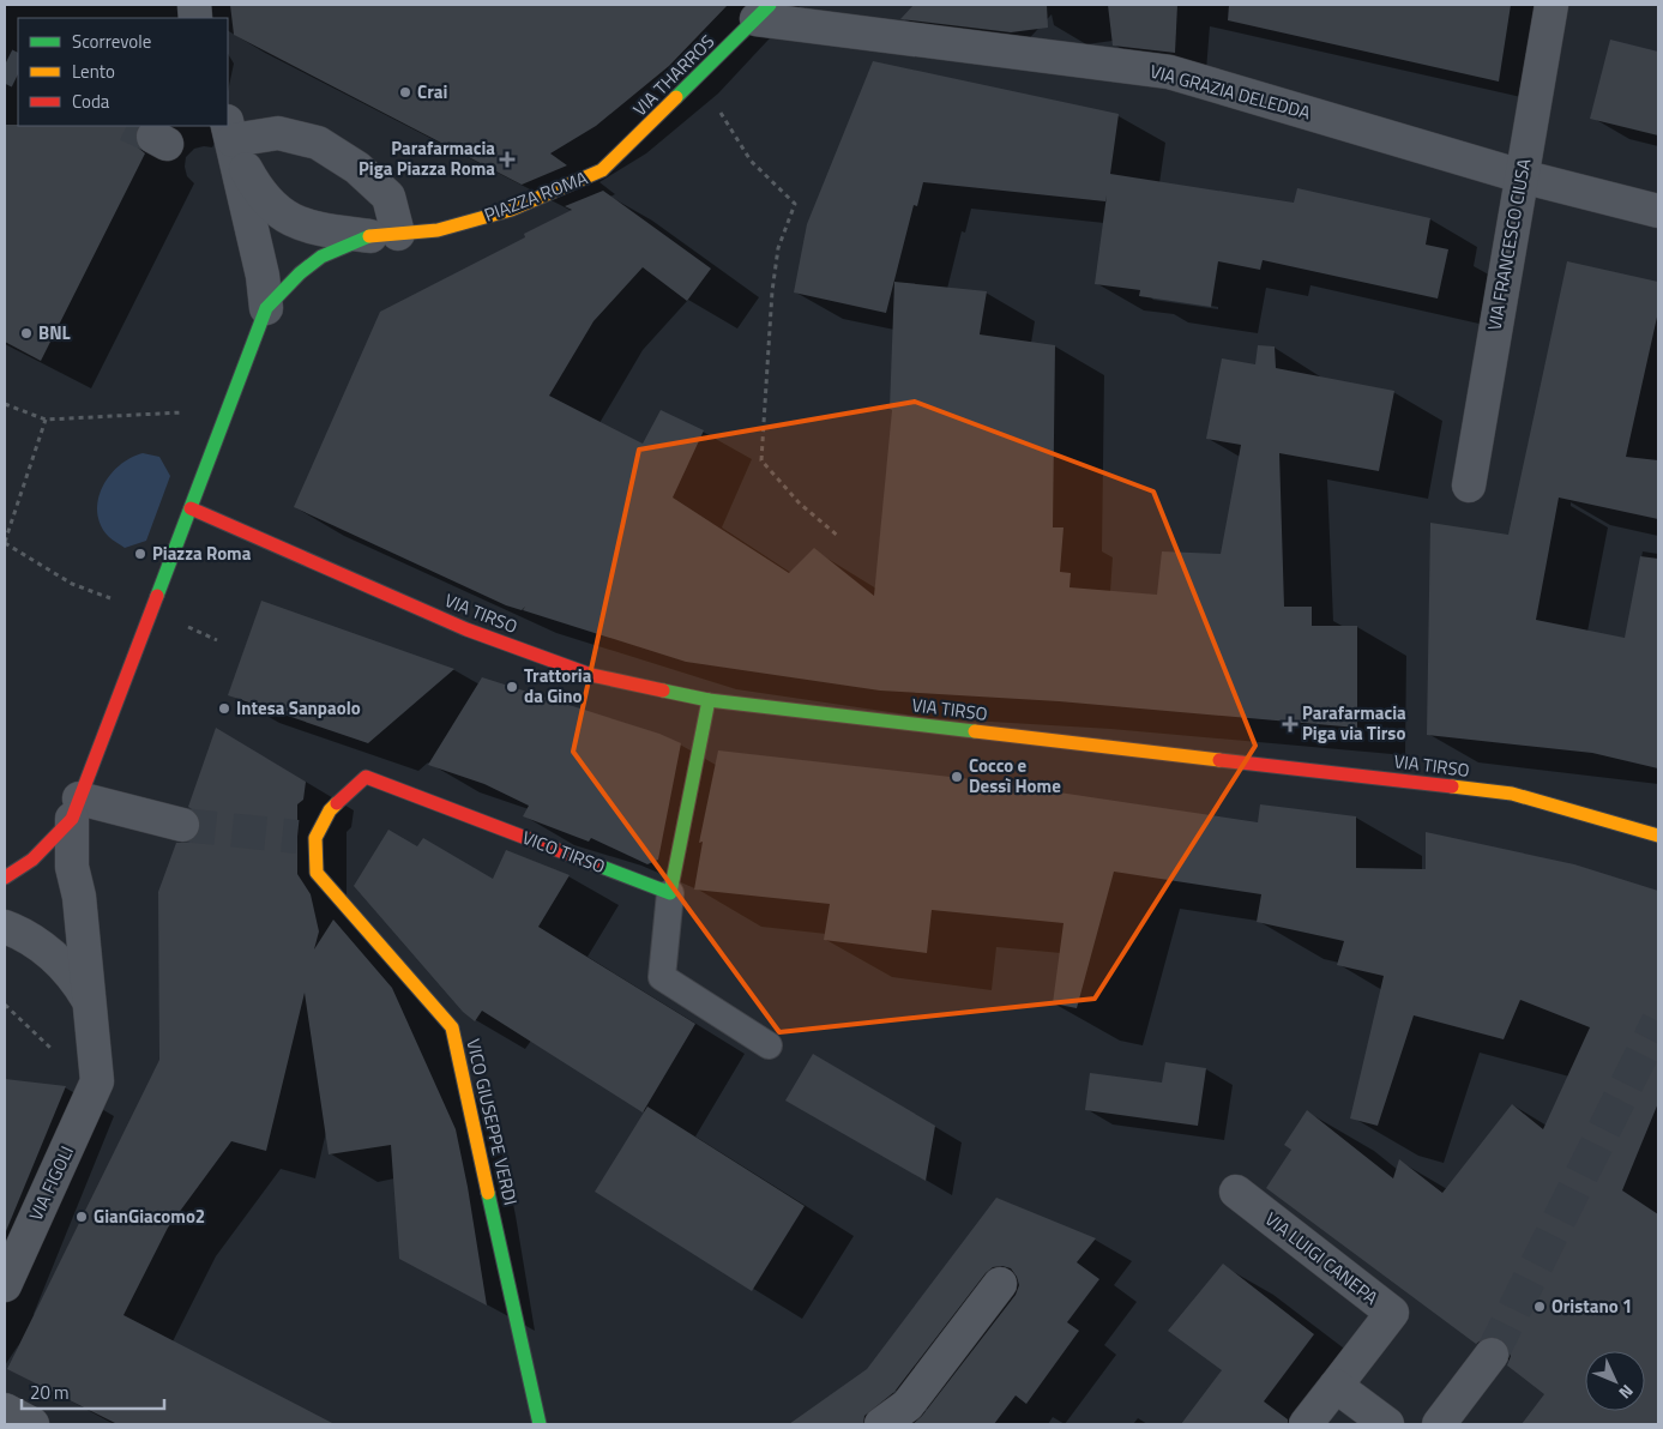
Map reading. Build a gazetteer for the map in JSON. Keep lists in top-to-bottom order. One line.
{"streets":{"street":["VIA THARROS","VIA GRAZIA DELEDDA","PIAZZA ROMA","VIA FRANCESCO CIUSA","VIA TIRSO","VICO TIRSO","VICO GIUSEPPE VERDI","VIA FIGOLI","VIA LUIGI CANEPA"]},"crossings":[["VIA THARROS","VIA GRAZIA DELEDDA"],["VIA THARROS","PIAZZA ROMA"],["VIA GRAZIA DELEDDA","VIA FRANCESCO CIUSA"],["PIAZZA ROMA","VIA TIRSO"],["PIAZZA ROMA","VIA FIGOLI"],["VICO TIRSO","VICO GIUSEPPE VERDI"]],"places":{"other":["Crai","BNL","Piazza Roma","Trattoria da Gino","Intesa Sanpaolo","Cocco e Dessì Home","GianGiacomo2","Oristano 1"],"health":["Parafarmacia Piga Piazza Roma","Parafarmacia Piga via Tirso"]},"legend":["Scorrevole","Lento","Coda"],"scale_bar":"20 m","north":"bottom right"}
